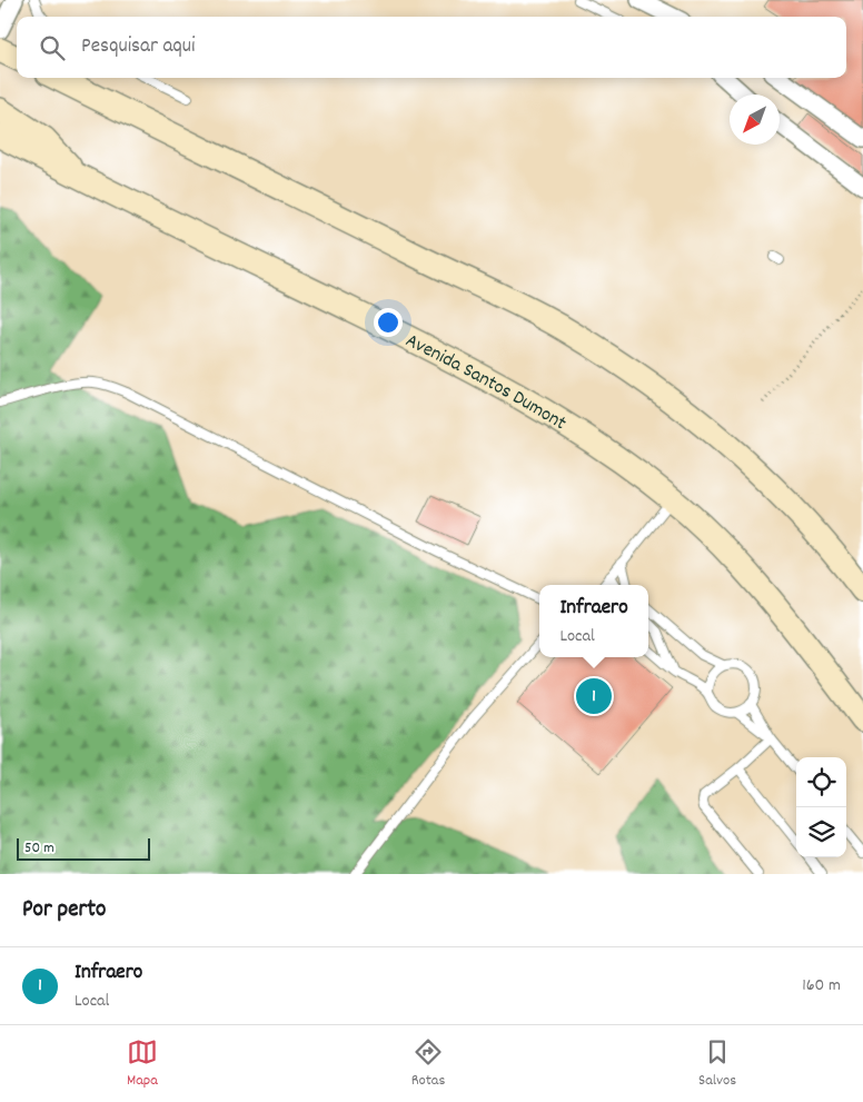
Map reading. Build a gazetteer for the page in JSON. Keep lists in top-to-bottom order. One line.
{"streets":{"main road":["Avenida Santos Dumont"]},"scale_bar":"50 m","north":"bottom left","page":{"search":"Pesquisar aqui","popup":["Infraero","Local"],"pins":"1","scale":"50 m","heading":"Por perto","list":[{"mark":"1","name":"Infraero","note":"Local","value":"160 m"}],"nav":["Mapa","Rotas","Salvos"]}}
